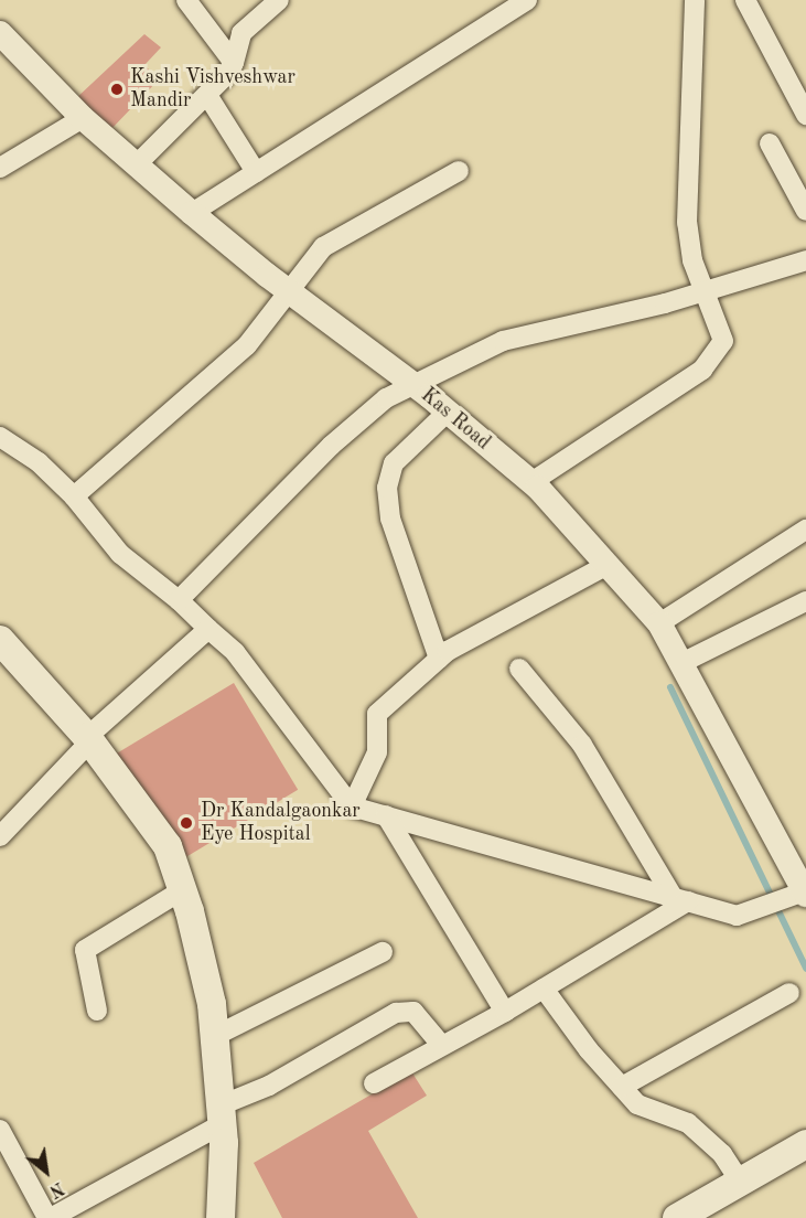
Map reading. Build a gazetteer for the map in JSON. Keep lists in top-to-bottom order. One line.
{"streets":{"street":["Kas Road"]},"places":["Kashi Vishveshwar Mandir","Dr Kandalgaonkar Eye Hospital"],"north":"bottom right"}
